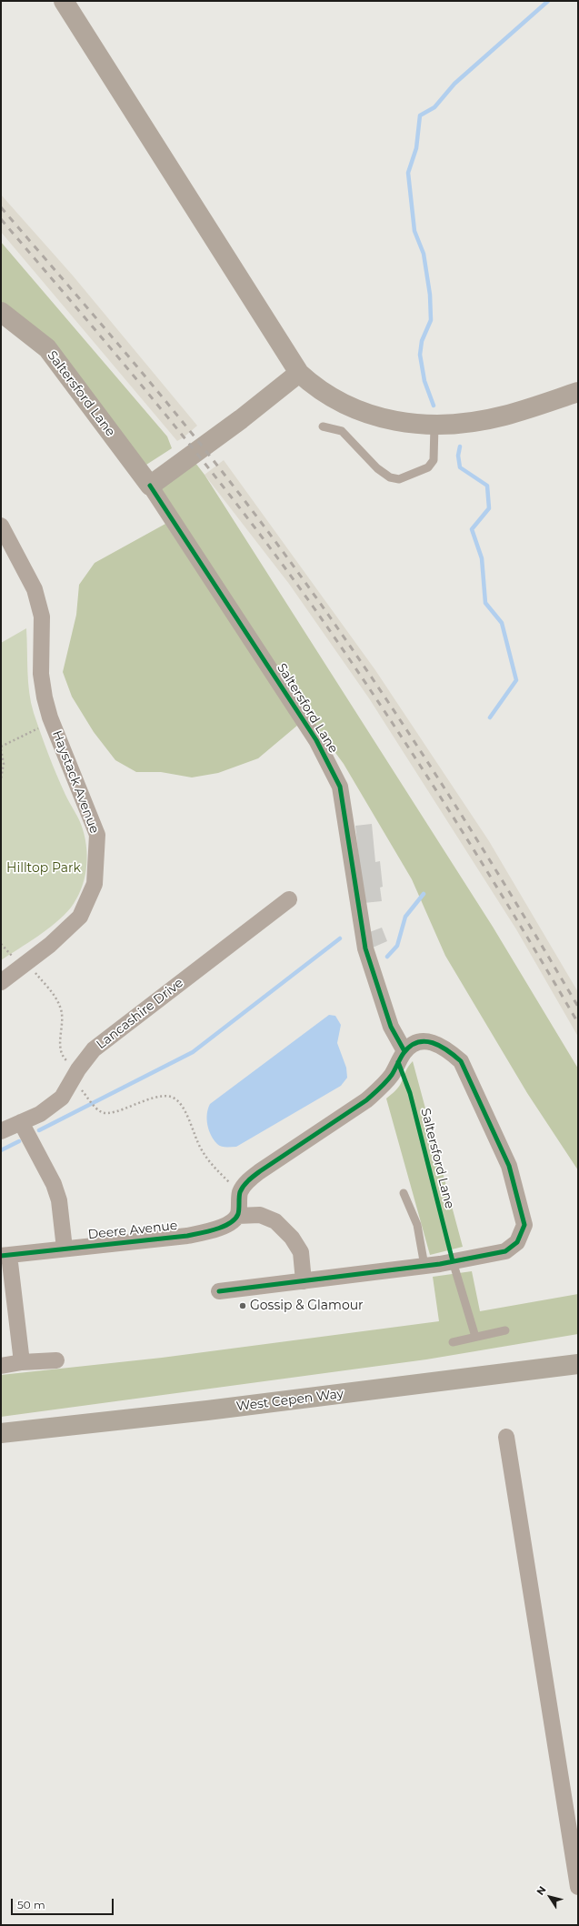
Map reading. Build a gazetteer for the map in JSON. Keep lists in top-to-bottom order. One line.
{"streets":{"highway":["West Cepen Way"],"main road":["Saltersford Lane"],"street":["Haystack Avenue","Lancashire Drive","Deere Avenue"]},"parks":["Hilltop Park"],"places":["Gossip & Glamour"],"scale_bar":"50 m","north":"top left"}
